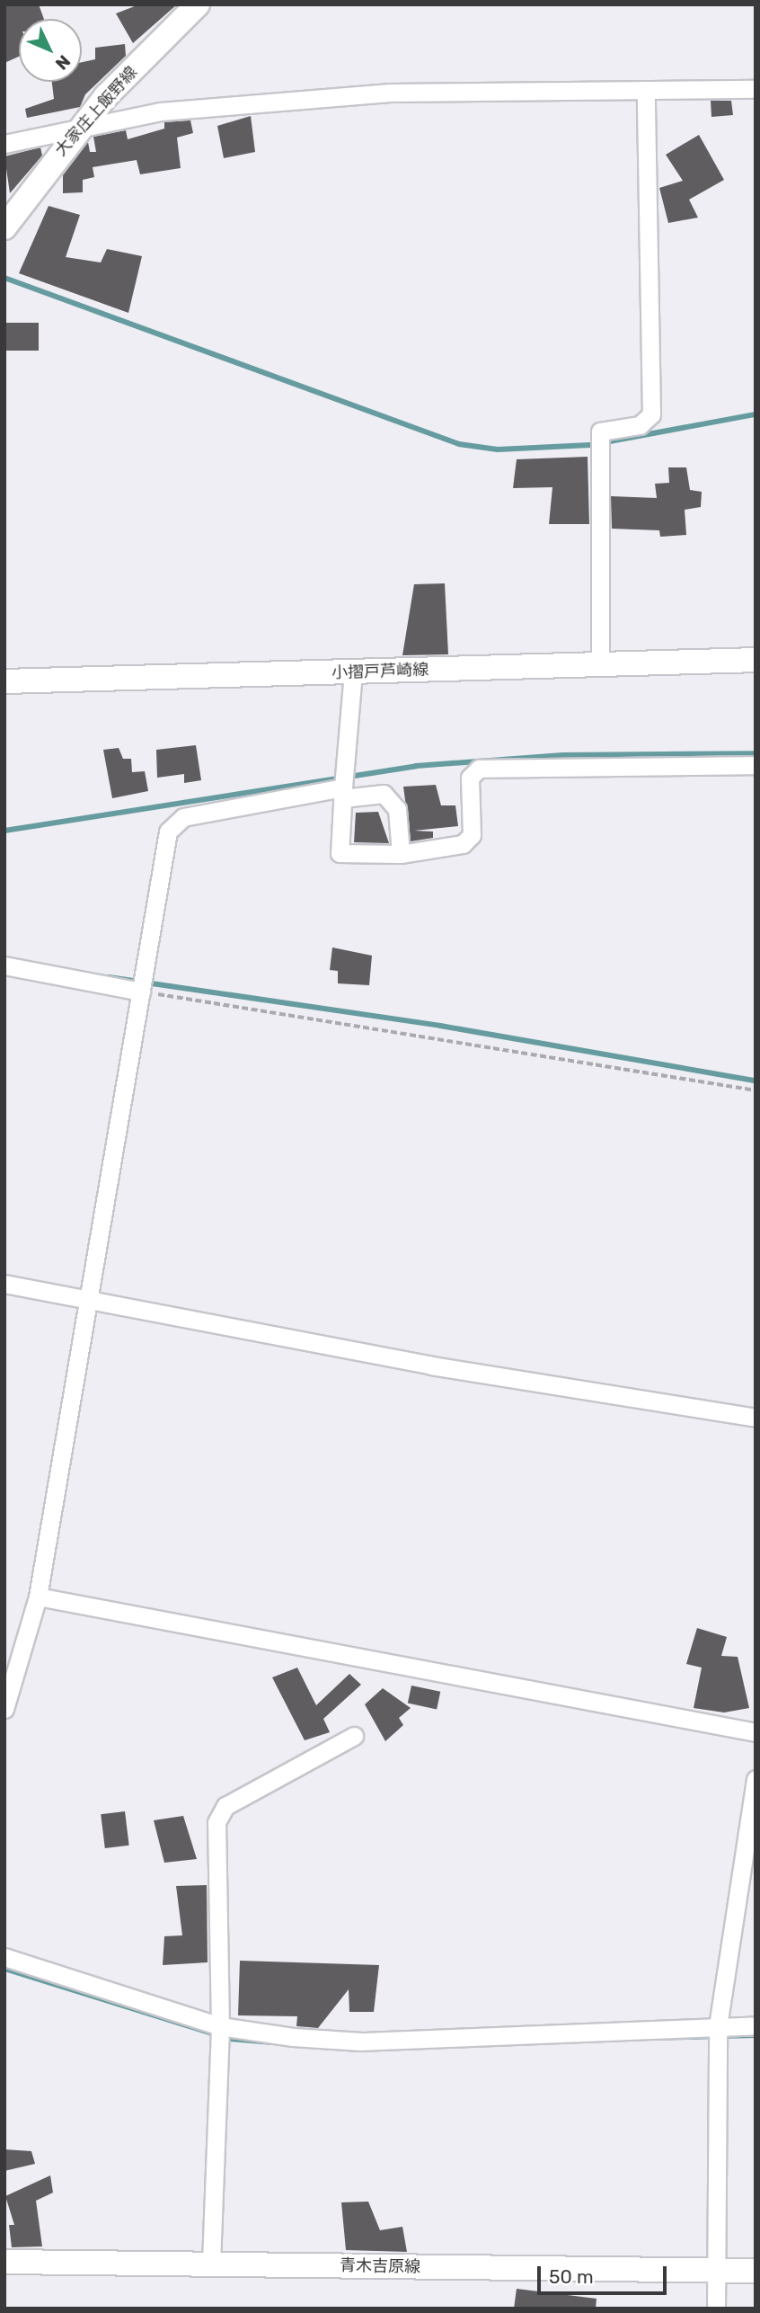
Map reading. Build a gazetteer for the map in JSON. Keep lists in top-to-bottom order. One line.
{"streets":{"main road":["大家庄上飯野線","小摺戸芦崎線","青木吉原線"]},"scale_bar":"50 m","north":"bottom right"}
